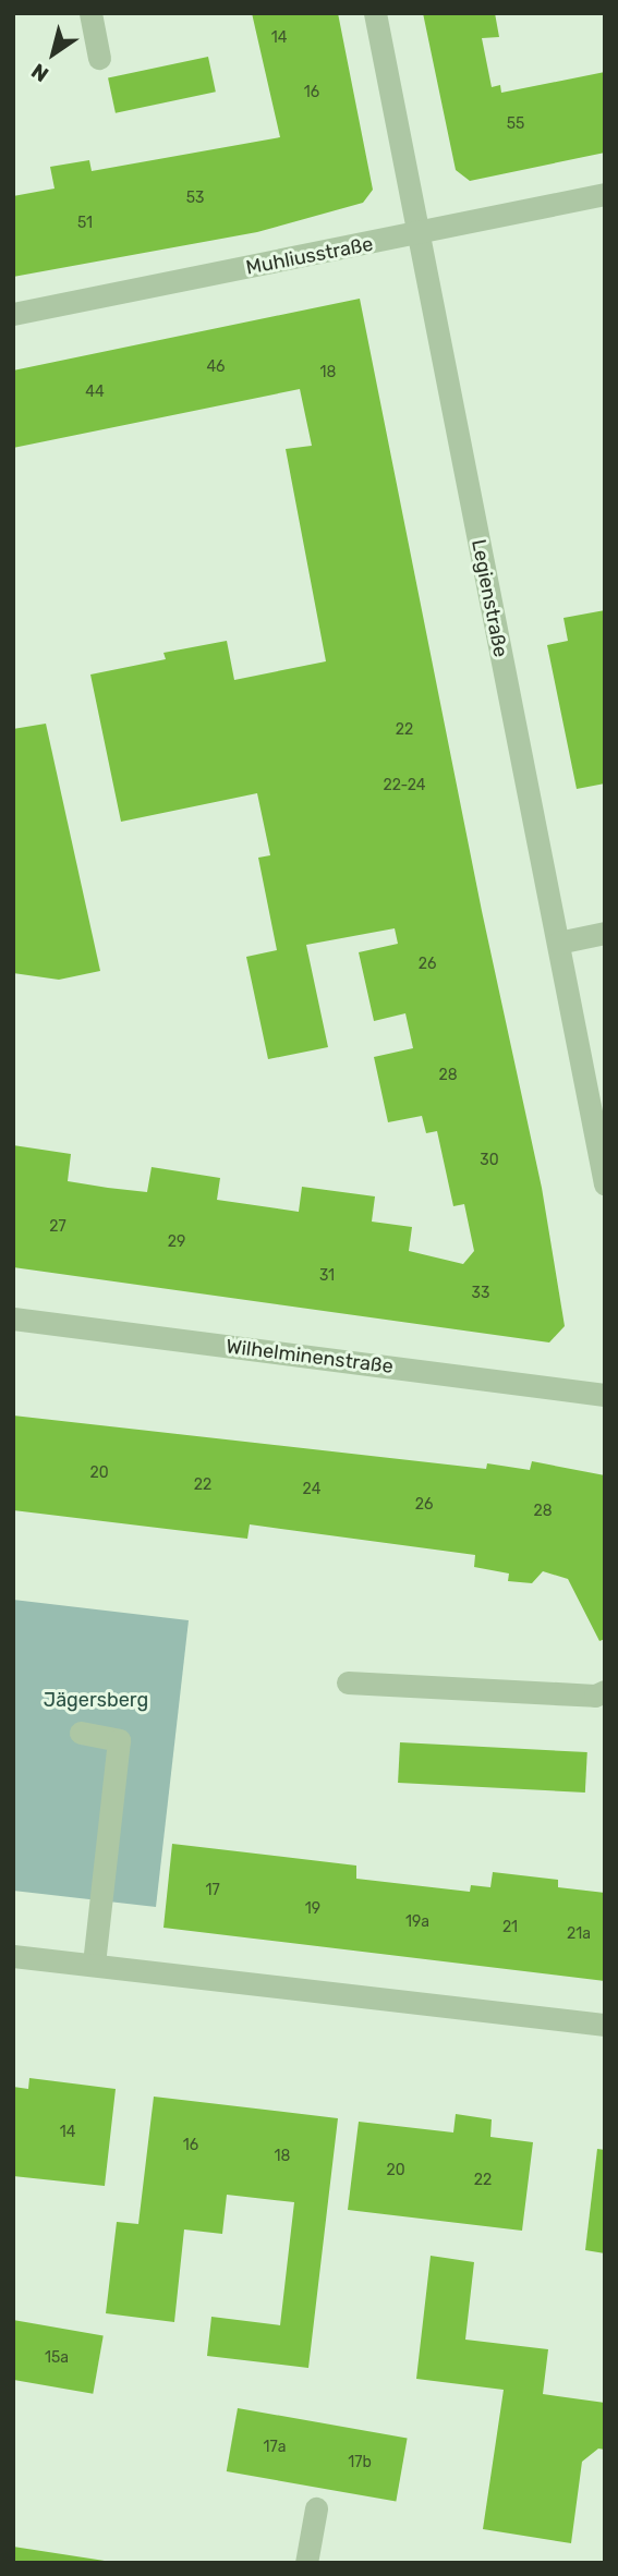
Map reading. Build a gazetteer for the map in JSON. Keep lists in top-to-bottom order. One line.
{"streets":{"street":["Muhliusstraße","Legienstraße","Wilhelminenstraße"]},"crossings":[["Muhliusstraße","Legienstraße"]],"parks":["Jägersberg"],"house_numbers":["14","16","55","53","51","46","18","44","22","22-24","26","28","30","27","29","31","33","20","22","24","26","28","17","19","19a","21","21a","14","16","18","20","22","15a","17a","17b"],"north":"bottom left"}
